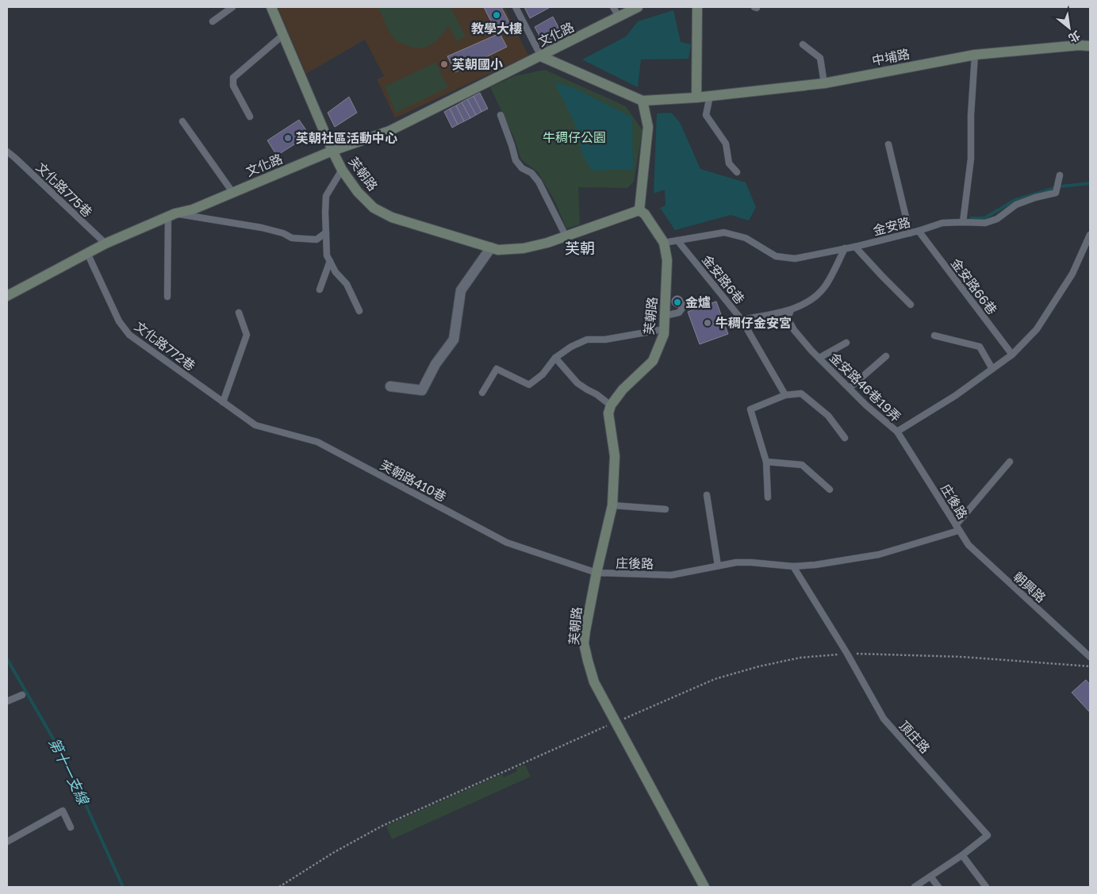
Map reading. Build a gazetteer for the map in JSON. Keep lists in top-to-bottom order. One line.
{"streets":{"street":["文化路","中埔路","芙朝路"],"lane":["文化路775巷","金安路","金安路6巷","金安路66巷","文化路772巷","金安路46巷19弄","芙朝路410巷","庄後路","朝興路","頂庄路"]},"crossings":[["文化路","芙朝路"],["文化路","文化路775巷"],["文化路","文化路772巷"],["芙朝路","金安路"],["芙朝路","芙朝路410巷"],["芙朝路","庄後路"],["金安路","金安路6巷"],["金安路","金安路66巷"],["文化路772巷","芙朝路410巷"],["金安路46巷19弄","庄後路"],["芙朝路410巷","庄後路"],["庄後路","朝興路"],["庄後路","頂庄路"]],"districts":["芙朝"],"water":["第十一支線"],"parks":["牛稠仔公園"],"places":["教學大樓","芙朝國小","芙朝社區活動中心","金爐","牛稠仔金安宮"],"north":"bottom right"}
